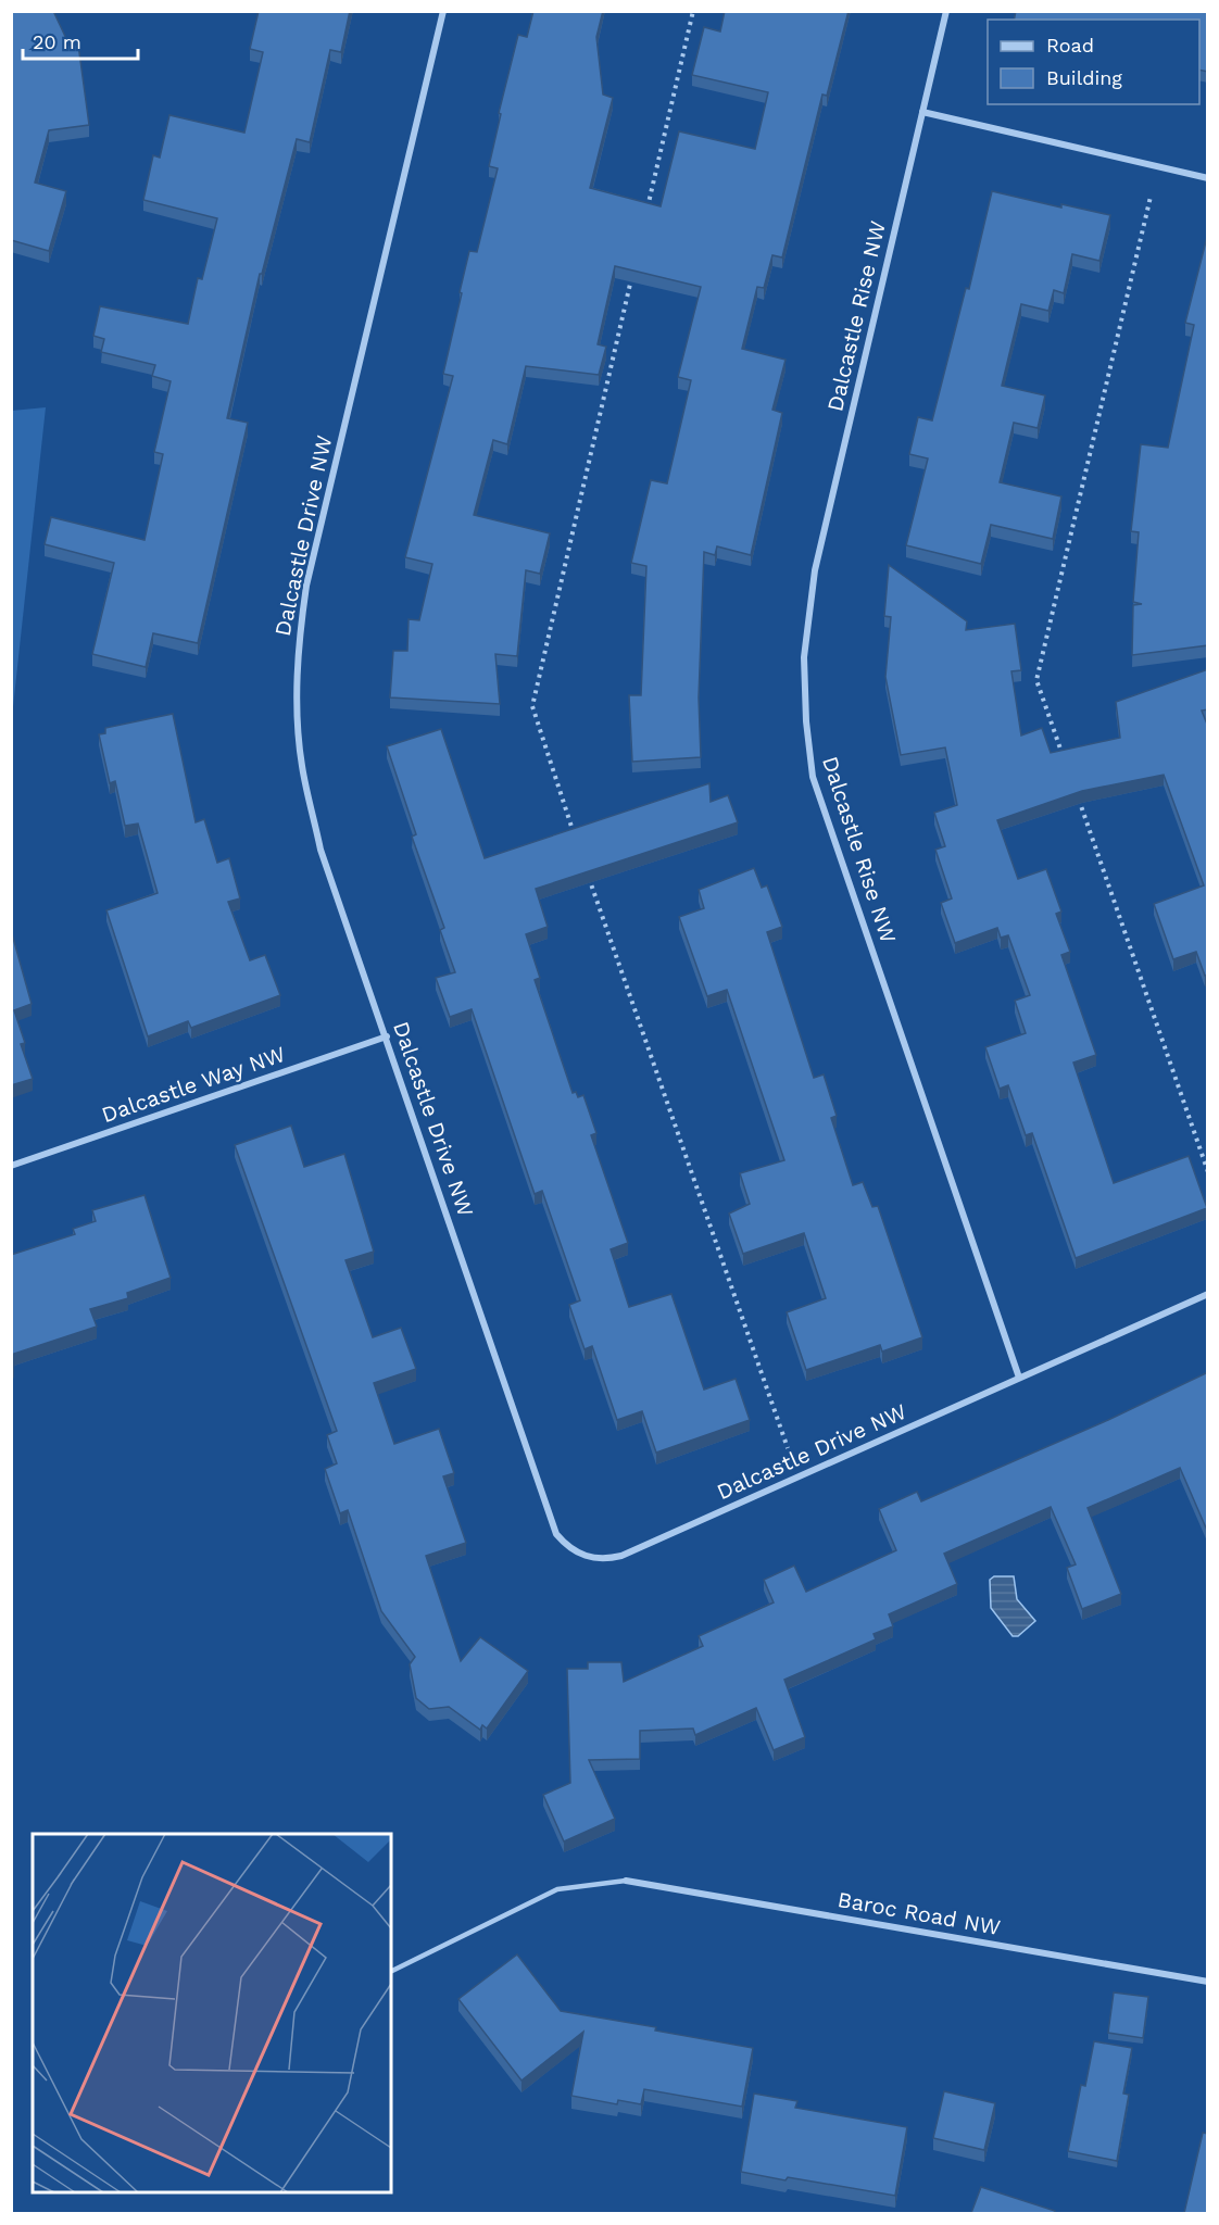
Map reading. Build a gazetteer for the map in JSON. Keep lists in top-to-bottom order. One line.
{"streets":{"street":["Dalcastle Rise NW","Dalcastle Drive NW","Dalcastle Way NW","Baroc Road NW"]},"crossings":[["Dalcastle Rise NW","Dalcastle Drive NW"],["Dalcastle Drive NW","Dalcastle Way NW"]],"legend":["Road","Building"],"scale_bar":"20 m"}
